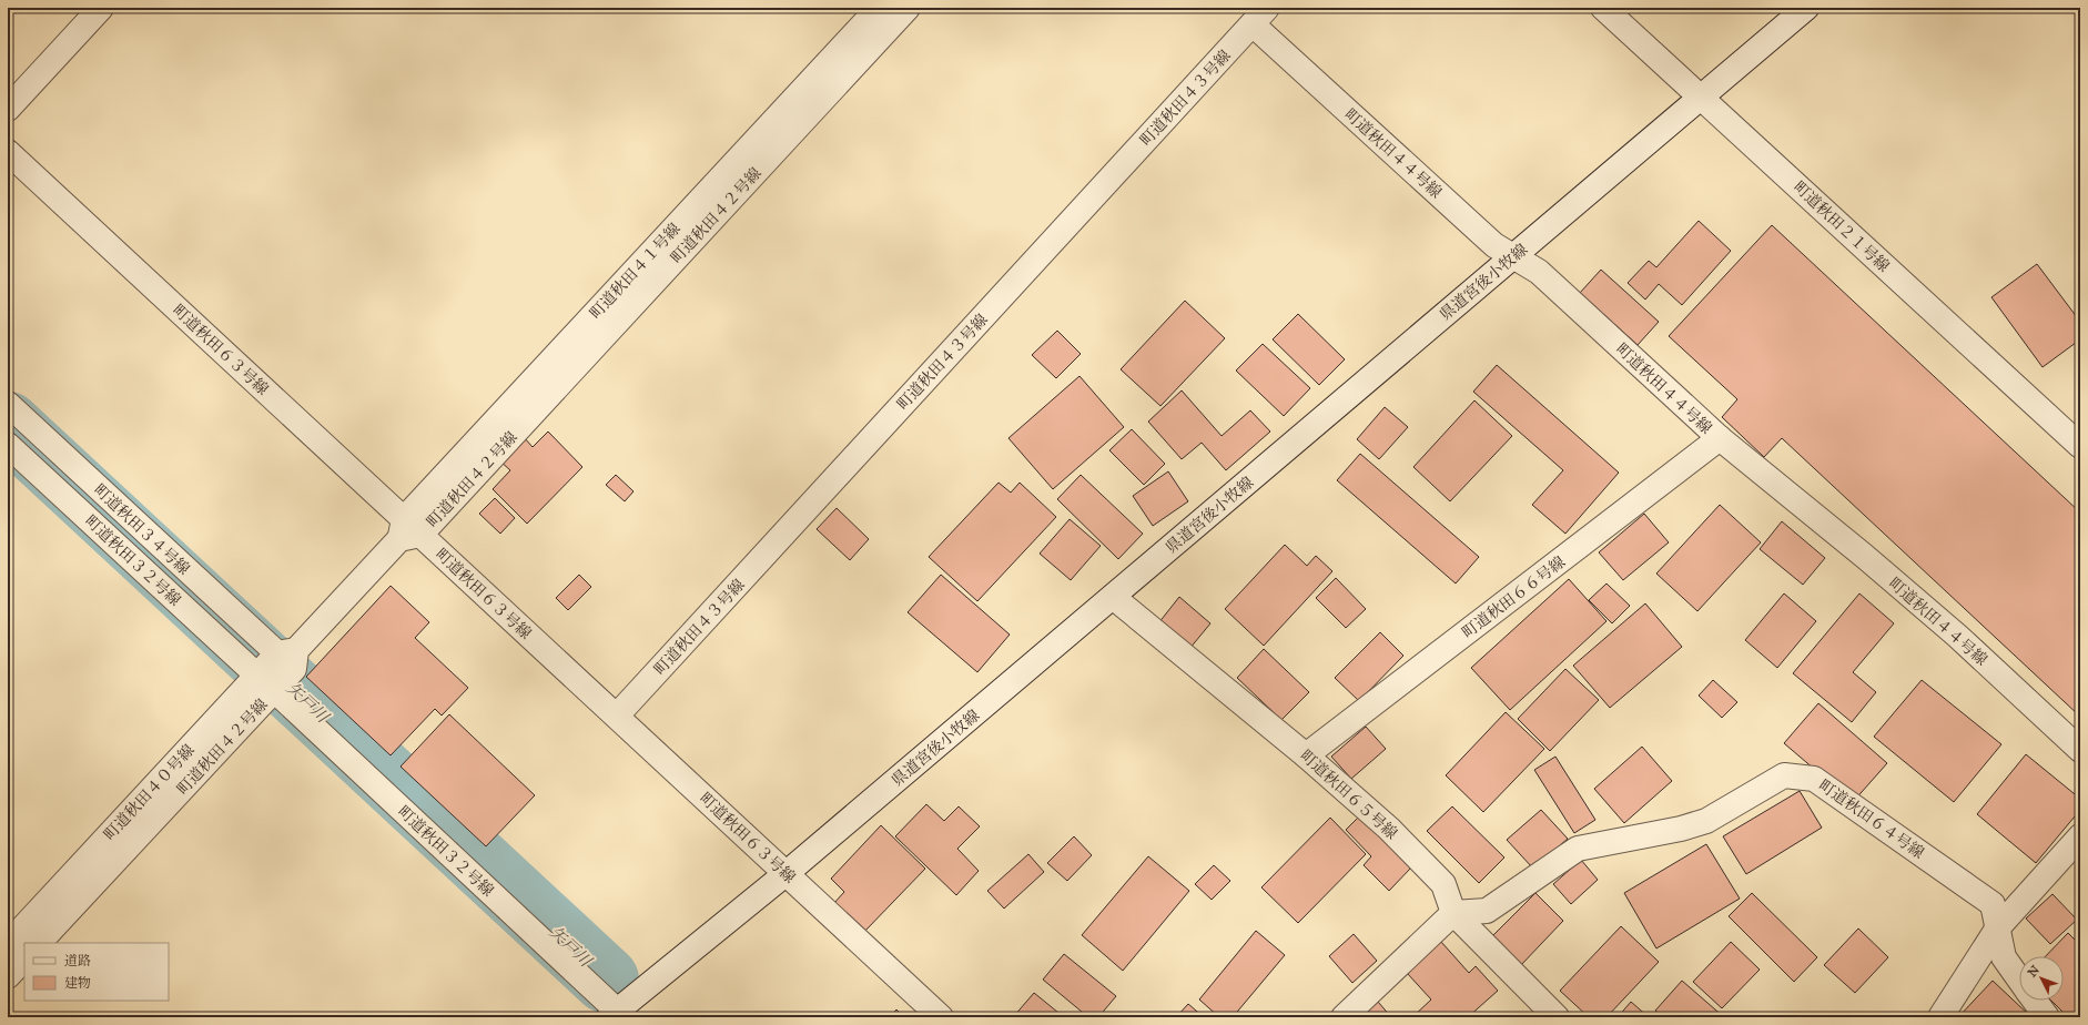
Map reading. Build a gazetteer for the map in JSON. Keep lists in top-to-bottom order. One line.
{"streets":{"street":["町道秋田４３号線","町道秋田４４号線","町道秋田４２号線","町道秋田２１号線","町道秋田４１号線","県道宮後小牧線","町道秋田６３号線","町道秋田３４号線","町道秋田３２号線","町道秋田６６号線","町道秋田４０号線","町道秋田６５号線","町道秋田６４号線"]},"crossings":[["町道秋田４３号線","町道秋田４４号線"],["町道秋田４３号線","町道秋田６３号線"],["町道秋田４４号線","県道宮後小牧線"],["町道秋田４４号線","町道秋田６６号線"],["町道秋田４２号線","町道秋田４１号線"],["町道秋田４２号線","町道秋田６３号線"],["町道秋田４２号線","町道秋田３４号線"],["町道秋田４２号線","町道秋田３２号線"],["町道秋田４２号線","町道秋田４０号線"],["町道秋田２１号線","県道宮後小牧線"],["町道秋田４１号線","町道秋田６３号線"],["県道宮後小牧線","町道秋田６３号線"],["県道宮後小牧線","町道秋田３２号線"],["県道宮後小牧線","町道秋田６５号線"],["町道秋田３２号線","町道秋田４０号線"],["町道秋田６６号線","町道秋田６５号線"],["町道秋田６５号線","町道秋田６４号線"]],"water":["矢戸川"],"legend":["道路","建物"],"north":"top left"}
